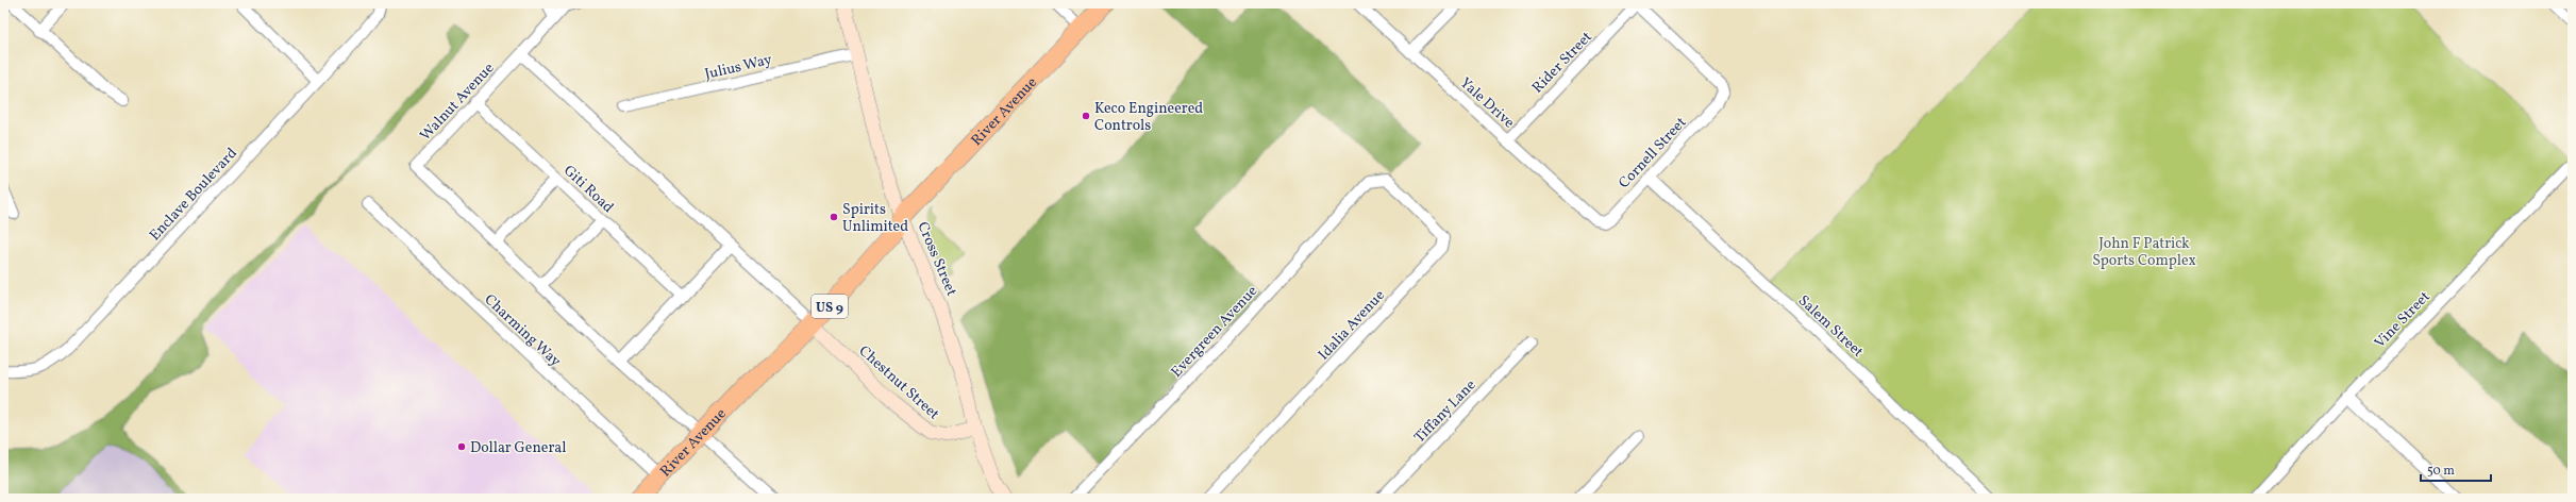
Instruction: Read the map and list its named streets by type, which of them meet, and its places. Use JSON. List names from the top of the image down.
{
  "streets": {
    "highway": ["River Avenue", "US 9"],
    "street": [
      "Rider Street",
      "Julius Way",
      "Walnut Avenue",
      "Yale Drive",
      "Cornell Street",
      "Giti Road",
      "Enclave Boulevard",
      "Cross Street",
      "Vine Street",
      "Idalia Avenue",
      "Salem Street",
      "Charming Way",
      "Evergreen Avenue",
      "Chestnut Street",
      "Tiffany Lane"
    ]
  },
  "crossings": [
    ["Rider Street", "Yale Drive"],
    ["Rider Street", "Cornell Street"],
    ["Julius Way", "Cross Street"],
    ["Walnut Avenue", "River Avenue"],
    ["Walnut Avenue", "Giti Road"],
    ["Yale Drive", "Cornell Street"],
    ["River Avenue", "Cross Street"],
    ["River Avenue", "Charming Way"],
    ["River Avenue", "Chestnut Street"],
    ["Cornell Street", "Salem Street"],
    ["Cross Street", "Chestnut Street"],
    ["Idalia Avenue", "Evergreen Avenue"]
  ],
  "parks": ["John F Patrick Sports Complex"],
  "places": ["Keco Engineered Controls", "Spirits Unlimited", "Dollar General"],
  "scale_bar": "50 m"
}
